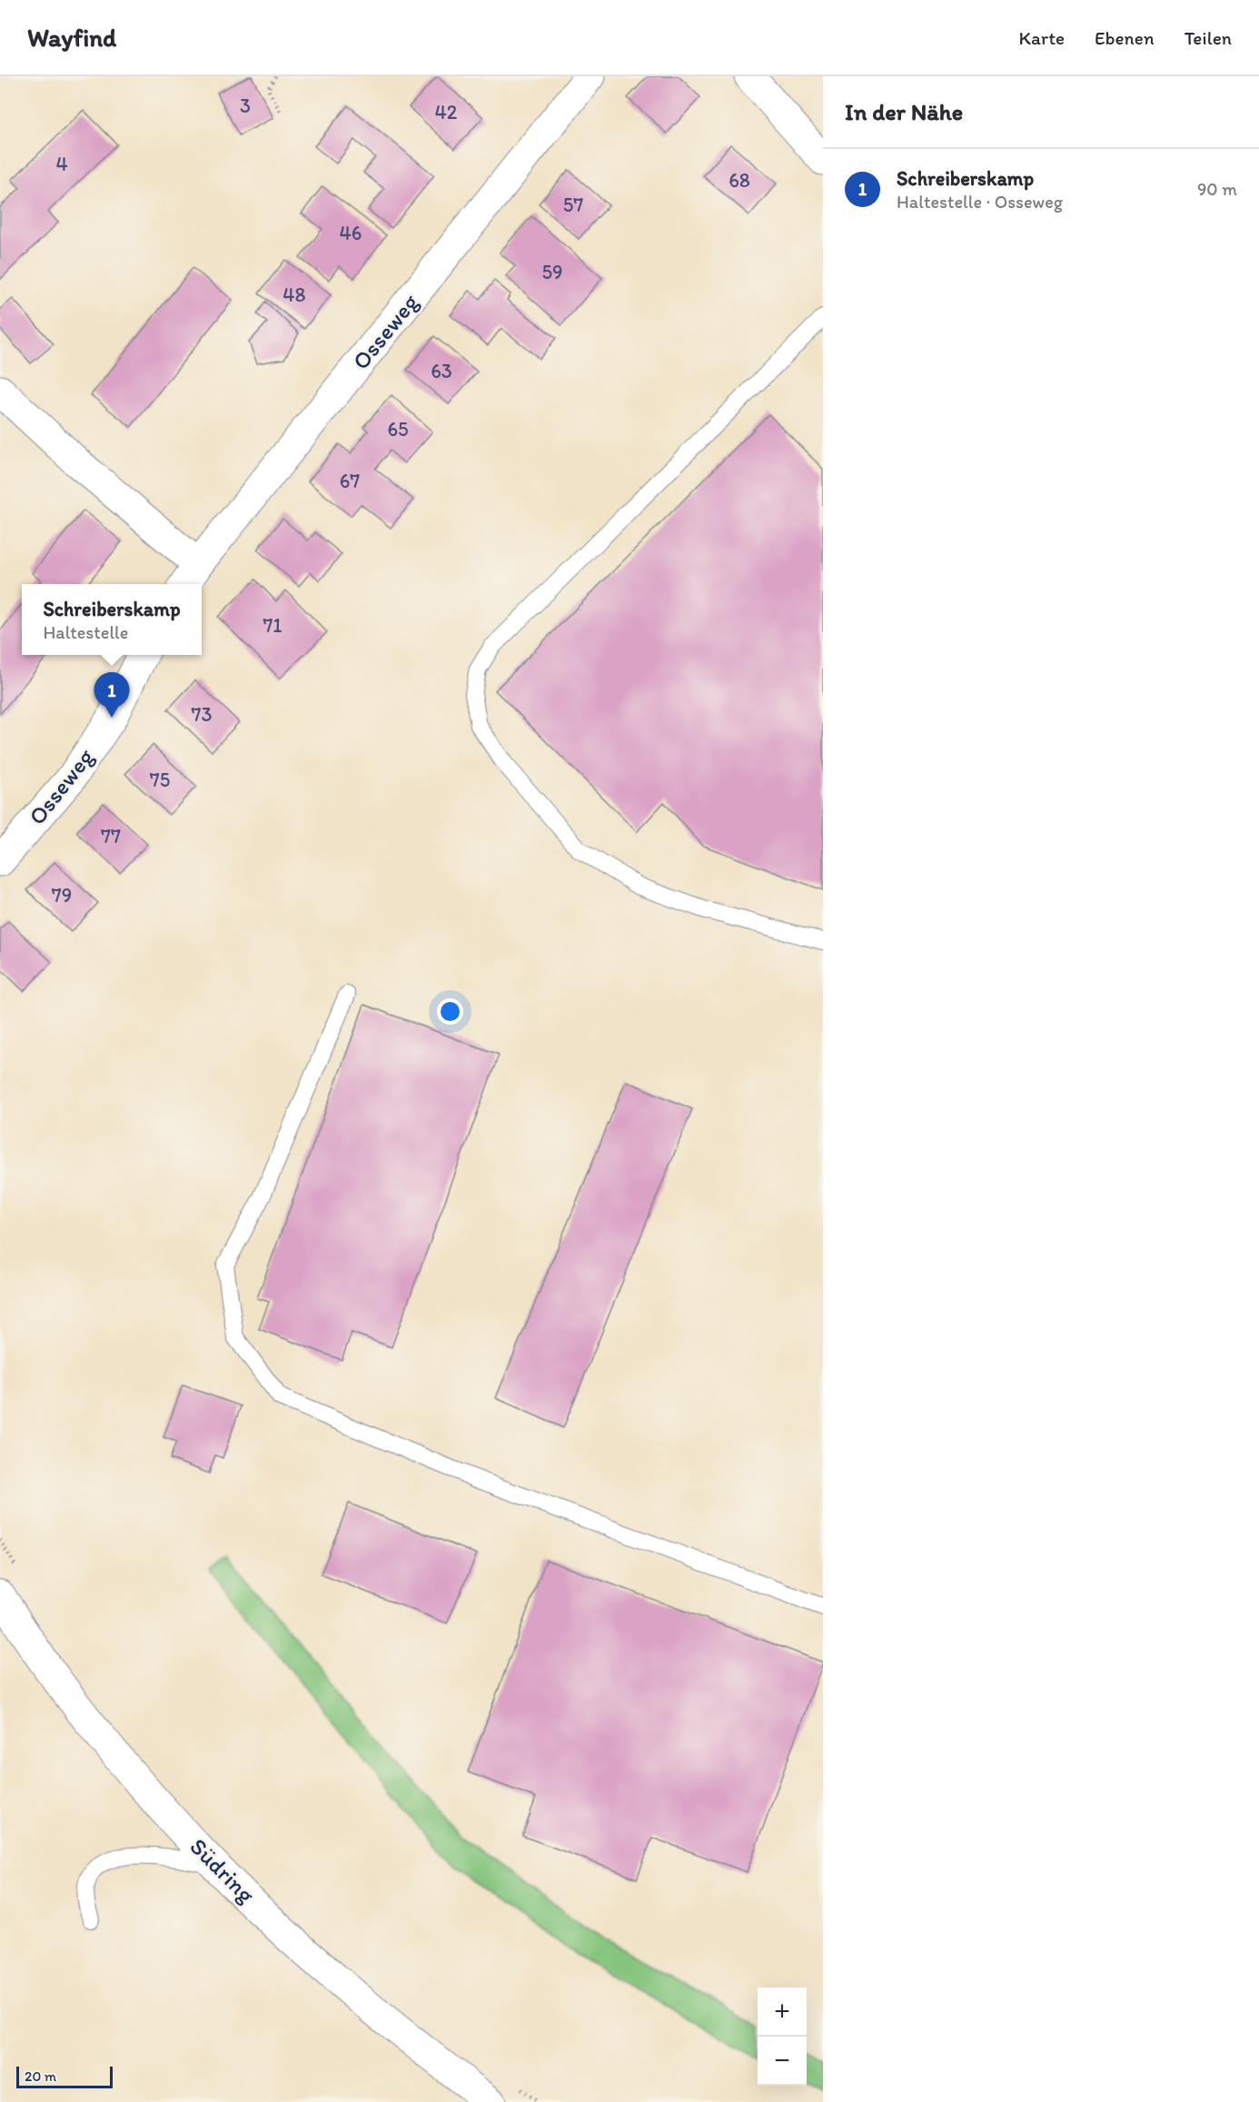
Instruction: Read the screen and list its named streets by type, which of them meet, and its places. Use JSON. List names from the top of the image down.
{
  "streets": {
    "street": ["Osseweg", "Südring"]
  },
  "house_numbers": [
    "3",
    "42",
    "4",
    "68",
    "57",
    "46",
    "59",
    "48",
    "63",
    "65",
    "67",
    "71",
    "73",
    "75",
    "77",
    "79"
  ],
  "scale_bar": "20 m",
  "page": {
    "header": "Wayfind",
    "nav": ["Karte", "Ebenen", "Teilen"],
    "heading": "In der Nähe",
    "list": [
      {
        "mark": "1",
        "name": "Schreiberskamp",
        "note": "Haltestelle · Osseweg",
        "value": "90 m"
      }
    ],
    "popup": ["Schreiberskamp", "Haltestelle"],
    "pins": "1",
    "map_buttons": ["+", "−"],
    "scale": "20 m"
  }
}
